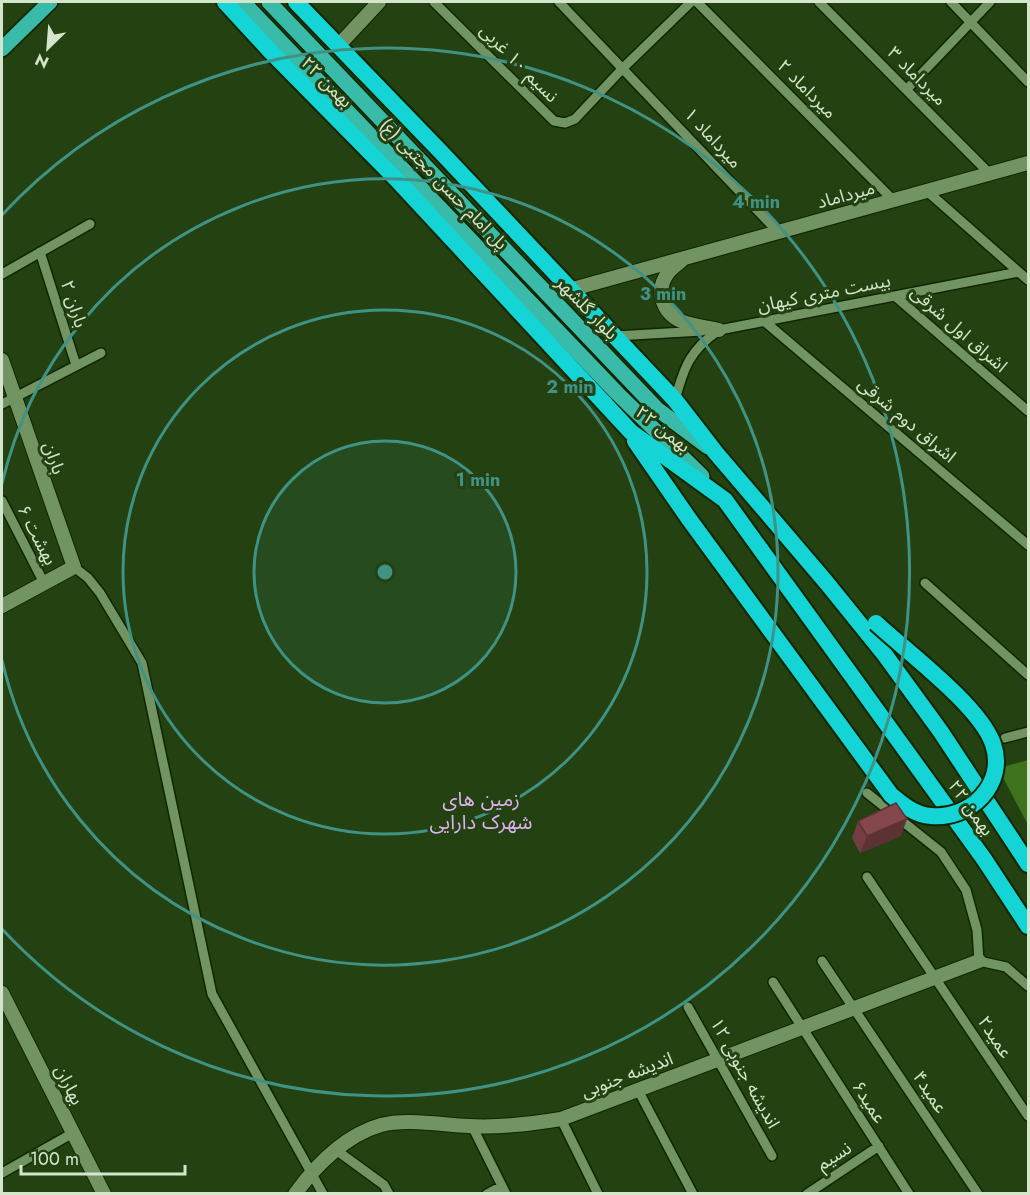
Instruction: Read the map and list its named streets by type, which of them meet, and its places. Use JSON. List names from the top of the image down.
{
  "streets": {
    "highway": ["۲۲ بهمن"],
    "main road": ["پل امام حسن مجتبی (ع)", "بلوار گلشهر"],
    "street": [
      "نسیم ۱۰ غربی",
      "میرداماد ۳",
      "میرداماد ۲",
      "میرداماد ۱",
      "میرداماد",
      "بیست متری کیهان",
      "باران ۲",
      "اشراق اول شرقی",
      "اشراق دوم شرقی",
      "باران",
      "بهشت ۶",
      "عمید۲",
      "اندیشه جنوبی ۱۲",
      "اندیشه جنوبی",
      "بهاران",
      "عمید۴",
      "عمید۶",
      "نسیم"
    ]
  },
  "crossings": [
    ["نسیم ۱۰ غربی", "میرداماد ۱"],
    ["میرداماد ۳", "میرداماد"],
    ["۲۲ بهمن", "پل امام حسن مجتبی (ع)"],
    ["۲۲ بهمن", "میرداماد"],
    ["۲۲ بهمن", "بیست متری کیهان"],
    ["۲۲ بهمن", "بلوار گلشهر"],
    ["میرداماد ۲", "میرداماد"],
    ["میرداماد ۱", "میرداماد"],
    ["پل امام حسن مجتبی (ع)", "بلوار گلشهر"],
    ["بیست متری کیهان", "اشراق اول شرقی"],
    ["بیست متری کیهان", "اشراق دوم شرقی"],
    ["عمید۲", "اندیشه جنوبی"],
    ["اندیشه جنوبی ۱۲", "اندیشه جنوبی"],
    ["اندیشه جنوبی", "عمید۴"],
    ["اندیشه جنوبی", "عمید۶"],
    ["عمید۶", "نسیم"]
  ],
  "districts": ["زمین های شهرک دارایی"],
  "scale_bar": "100 m",
  "north": "bottom left",
  "rings": [
    "4 min",
    "3 min",
    "2 min",
    "1 min"
  ]
}
